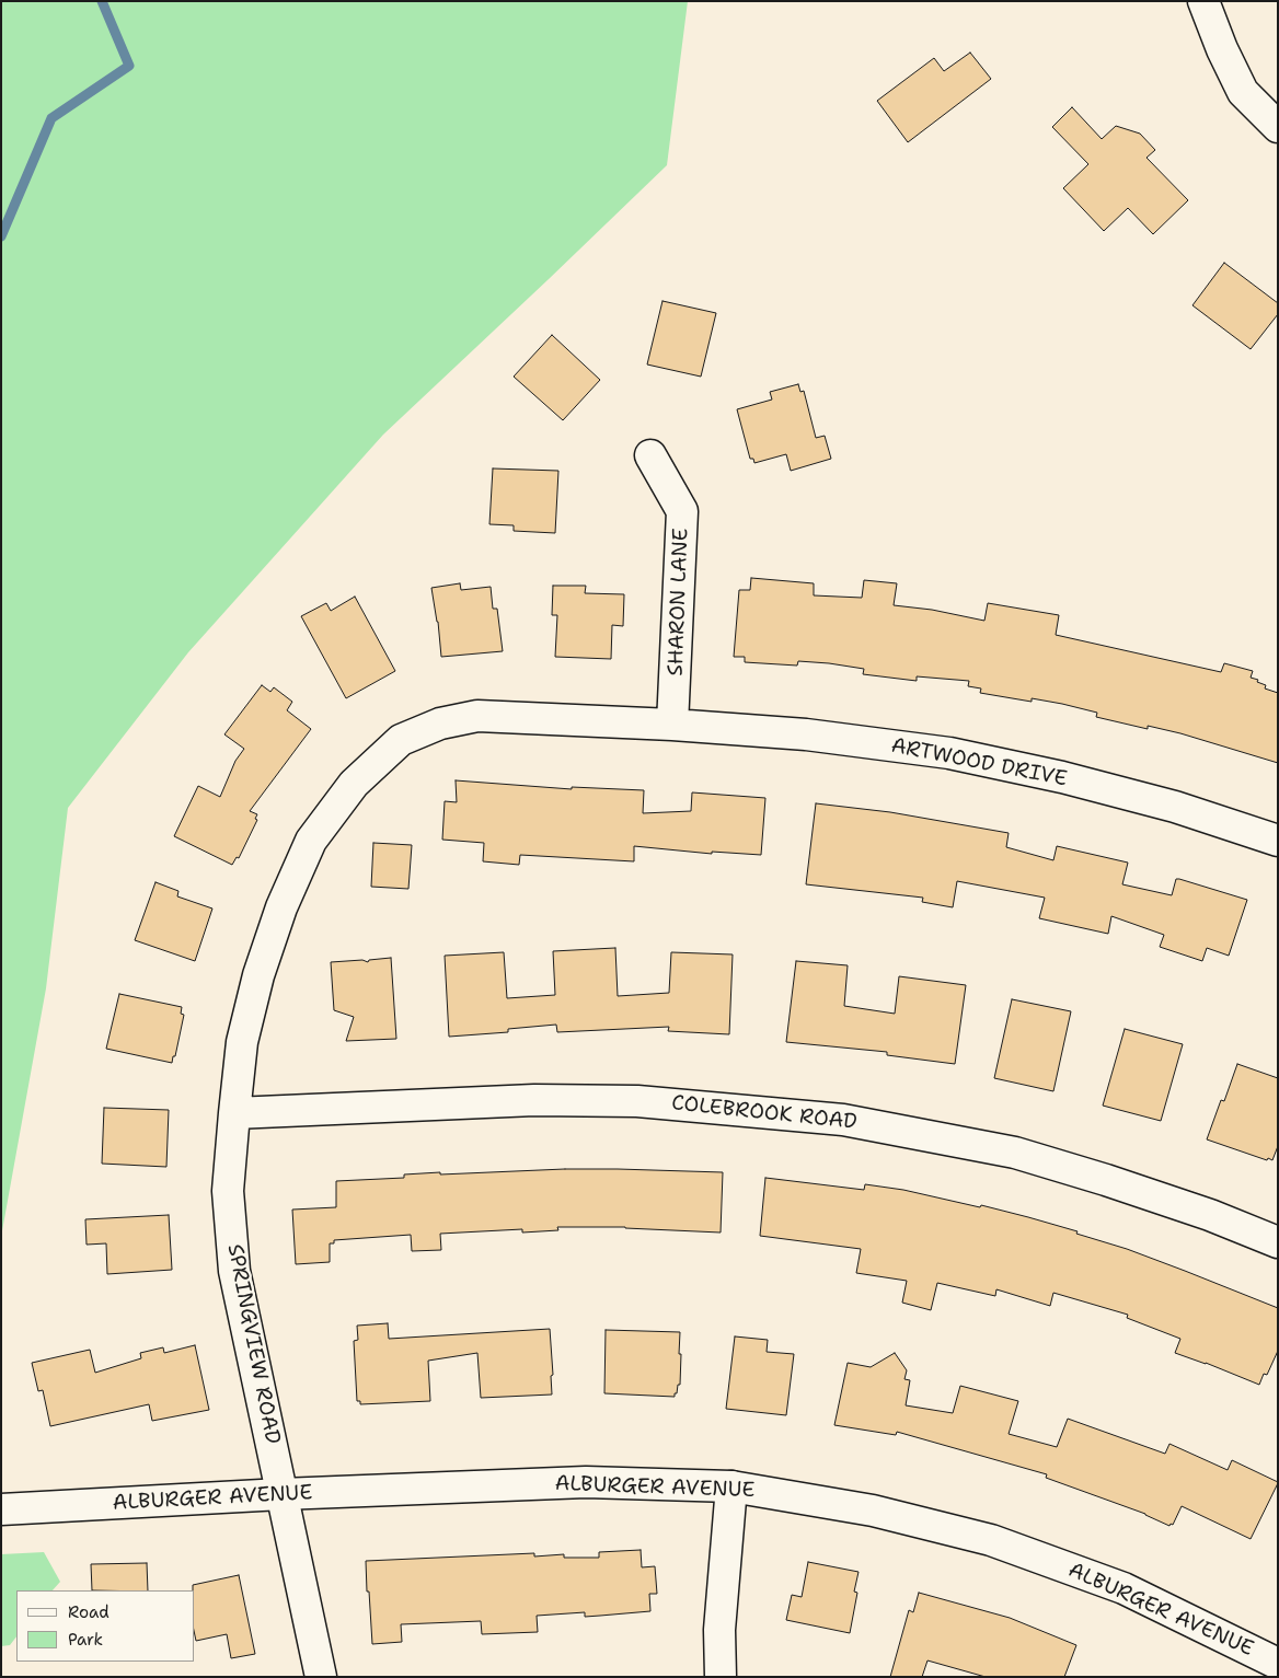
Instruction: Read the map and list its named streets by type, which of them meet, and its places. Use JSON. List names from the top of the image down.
{
  "streets": {
    "street": [
      "SHARON LANE",
      "ARTWOOD DRIVE",
      "COLEBROOK ROAD",
      "SPRINGVIEW ROAD",
      "ALBURGER AVENUE"
    ]
  },
  "crossings": [
    ["SHARON LANE", "ARTWOOD DRIVE"],
    ["SHARON LANE", "SPRINGVIEW ROAD"],
    ["ARTWOOD DRIVE", "SPRINGVIEW ROAD"],
    ["COLEBROOK ROAD", "SPRINGVIEW ROAD"],
    ["SPRINGVIEW ROAD", "ALBURGER AVENUE"]
  ],
  "legend": ["Road", "Park"]
}
